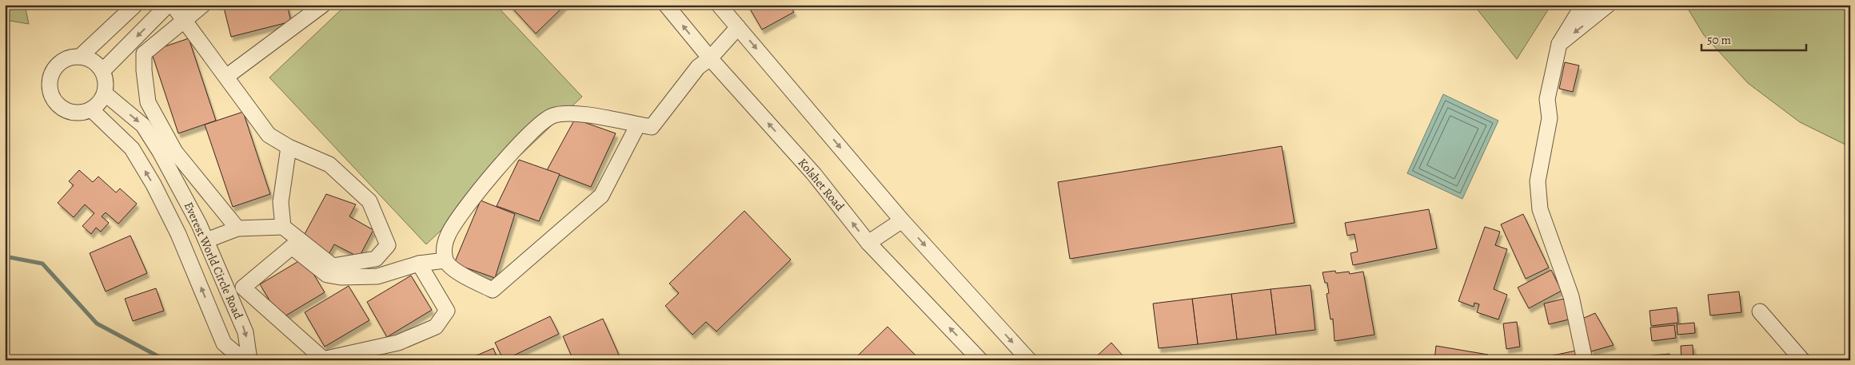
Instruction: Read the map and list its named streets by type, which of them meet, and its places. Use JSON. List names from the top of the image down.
{
  "streets": {
    "street": ["Kolshet Road", "Everest World Circle Road"]
  },
  "scale_bar": "50 m"
}
